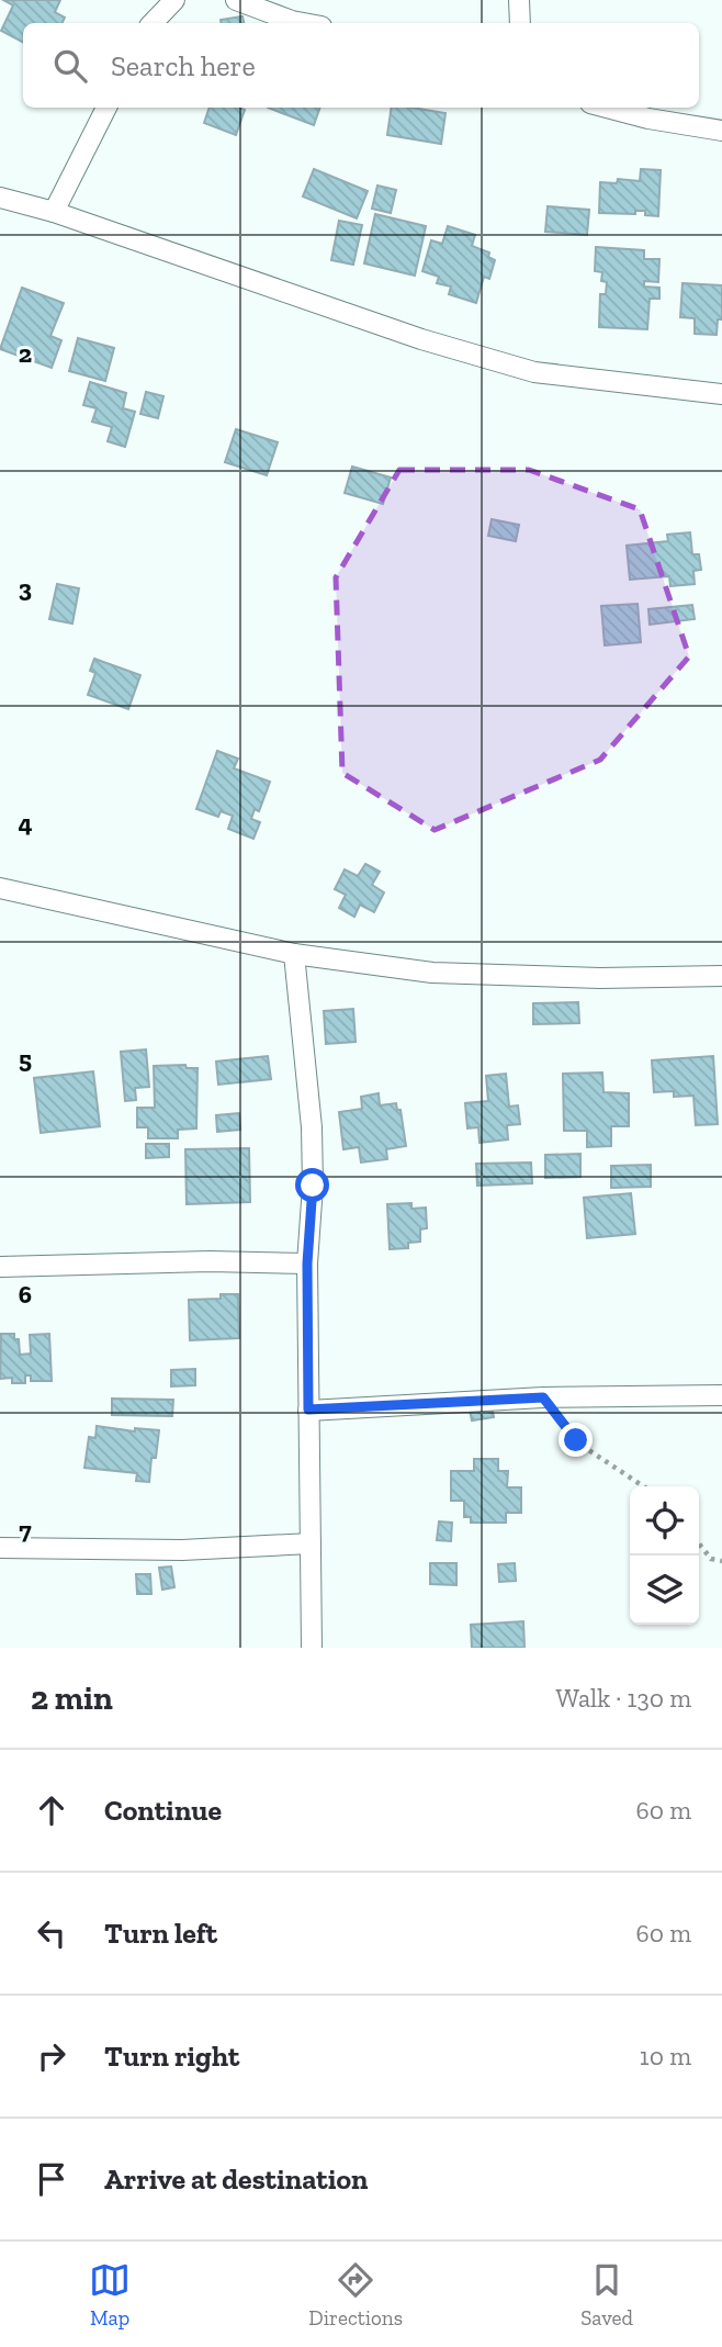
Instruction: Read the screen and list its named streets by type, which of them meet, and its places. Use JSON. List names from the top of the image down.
{
  "page": {
    "search": "Search here",
    "heading": ["2 min", "Walk · 130 m"],
    "list": [
      ["Continue", "60 m"],
      ["Turn left", "60 m"],
      ["Turn right", "10 m"],
      "Arrive at destination"
    ],
    "nav": ["Map", "Directions", "Saved"]
  },
  "grid": {
    "rows": [
      "2",
      "3",
      "4",
      "5",
      "6",
      "7"
    ]
  }
}
